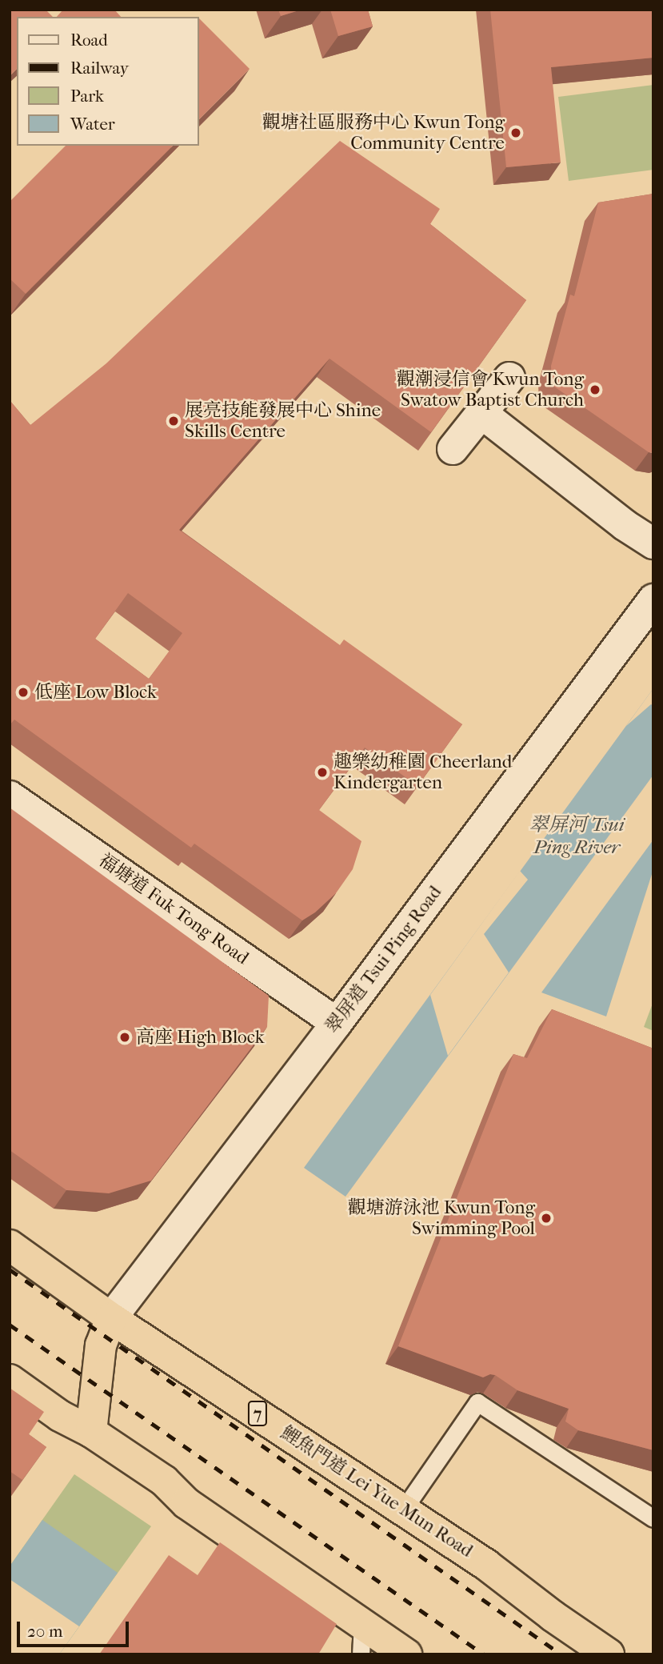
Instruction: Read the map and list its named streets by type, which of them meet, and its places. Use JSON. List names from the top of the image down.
{
  "streets": {
    "highway": ["7", "鯉魚門道 Lei Yue Mun Road"],
    "street": ["福塘道 Fuk Tong Road", "翠屏道 Tsui Ping Road"]
  },
  "crossings": [
    ["福塘道 Fuk Tong Road", "翠屏道 Tsui Ping Road"],
    ["翠屏道 Tsui Ping Road", "7"],
    ["翠屏道 Tsui Ping Road", "鯉魚門道 Lei Yue Mun Road"],
    ["7", "鯉魚門道 Lei Yue Mun Road"]
  ],
  "water": ["翠屏河 Tsui Ping River"],
  "places": [
    "觀塘社區服務中心 Kwun Tong Community Centre",
    "觀潮浸信會 Kwun Tong Swatow Baptist Church",
    "展亮技能發展中心 Shine Skills Centre",
    "低座 Low Block",
    "趣樂幼稚園 Cheerland Kindergarten",
    "高座 High Block",
    "觀塘游泳池 Kwun Tong Swimming Pool"
  ],
  "legend": [
    "Road",
    "Railway",
    "Park",
    "Water"
  ],
  "scale_bar": "20 m"
}
